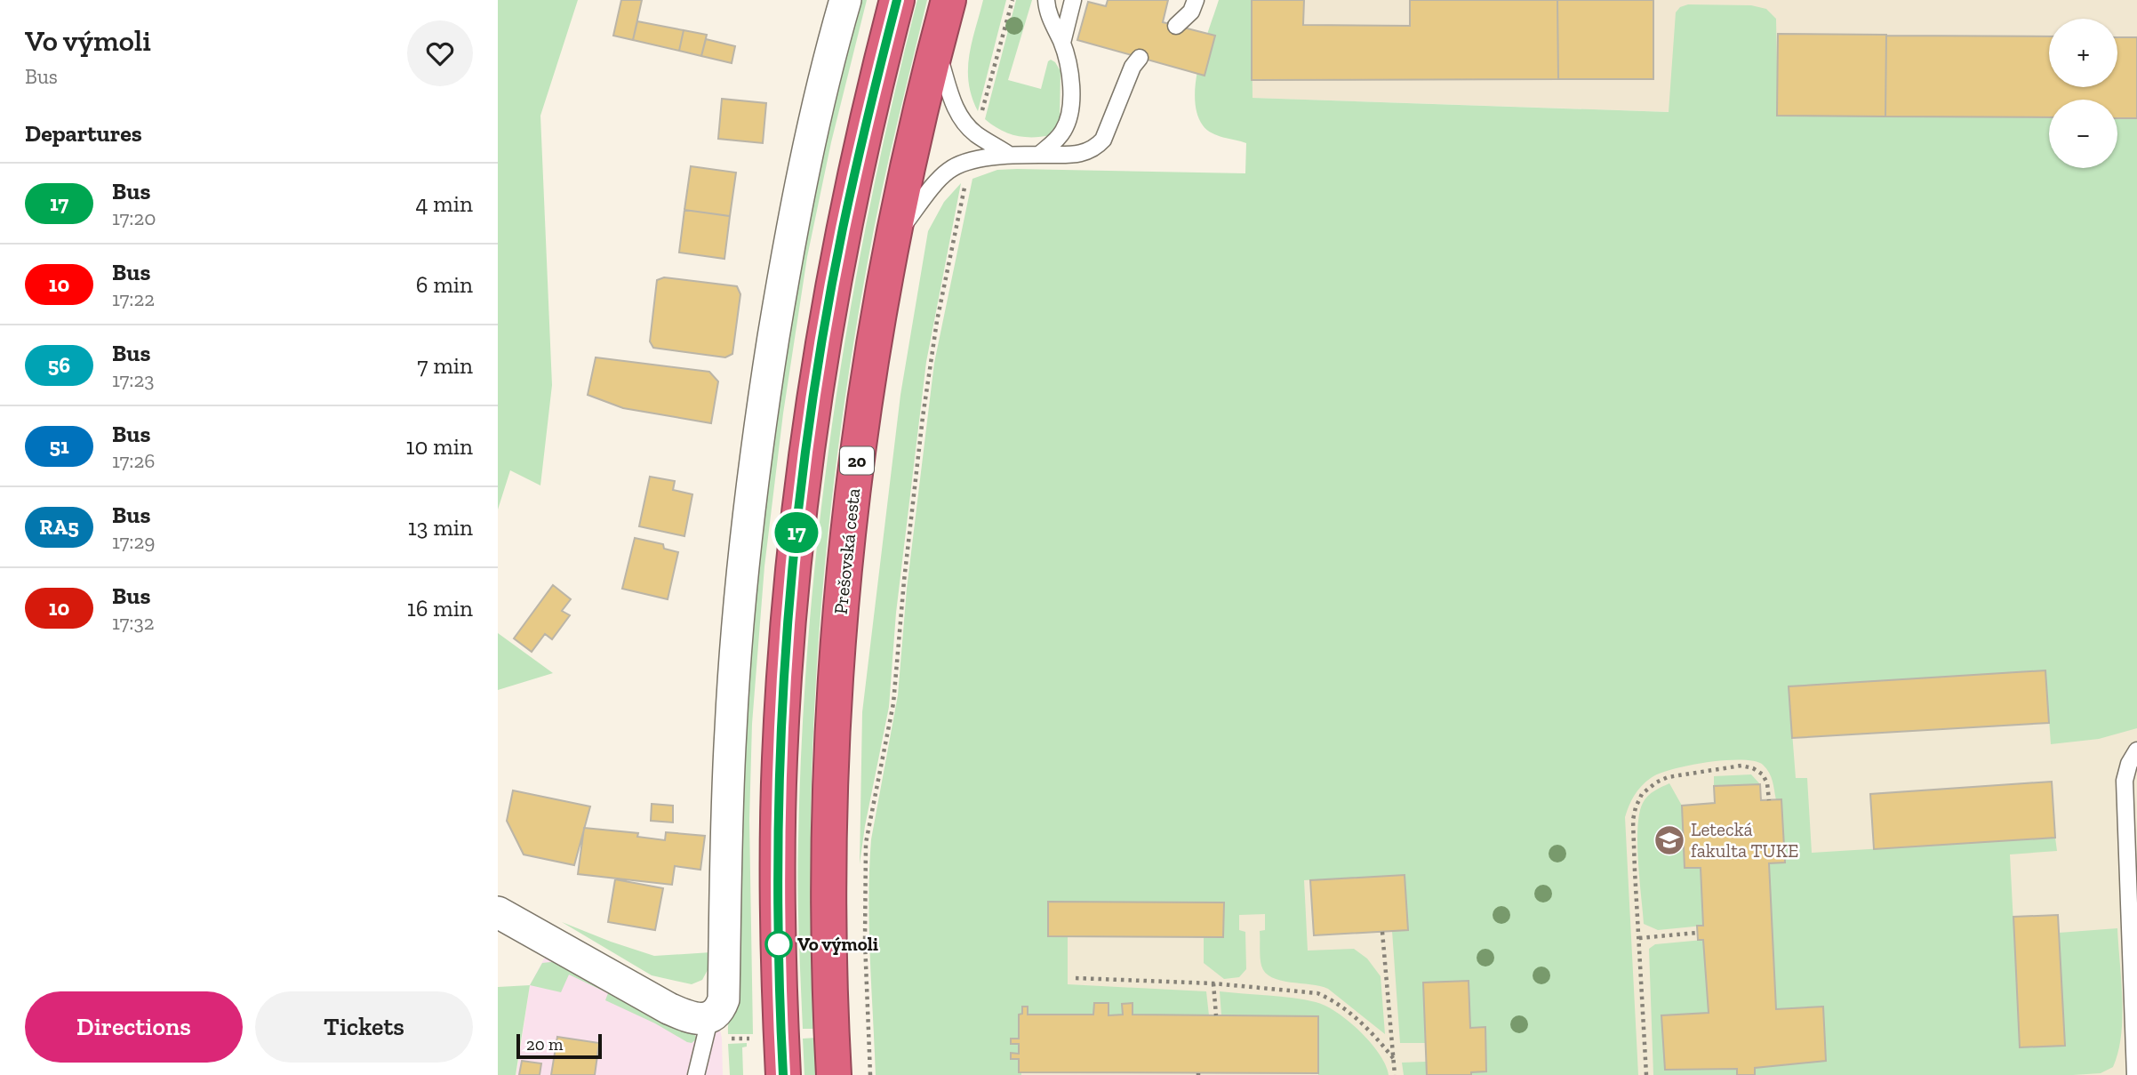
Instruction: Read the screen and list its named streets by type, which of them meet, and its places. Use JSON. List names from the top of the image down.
{
  "streets": {
    "highway": ["20", "Prešovská cesta"]
  },
  "places": {
    "school or university": ["Letecká fakulta TUKE"],
    "other": ["Vo výmoli"]
  },
  "lines": ["bus line 17"],
  "scale_bar": "20 m",
  "page": {
    "heading": [
      ["Vo výmoli", "Bus"],
      "Departures"
    ],
    "on_map": "17",
    "map_buttons": ["+", "−"],
    "list": [
      {
        "mark": "17",
        "name": "Bus",
        "note": "17:20",
        "value": "4 min"
      },
      {
        "mark": "10",
        "name": "Bus",
        "note": "17:22",
        "value": "6 min"
      },
      {
        "mark": "56",
        "name": "Bus",
        "note": "17:23",
        "value": "7 min"
      },
      {
        "mark": "51",
        "name": "Bus",
        "note": "17:26",
        "value": "10 min"
      },
      {
        "mark": "RA5",
        "name": "Bus",
        "note": "17:29",
        "value": "13 min"
      },
      {
        "mark": "10",
        "name": "Bus",
        "note": "17:32",
        "value": "16 min"
      }
    ],
    "buttons": ["Directions", "Tickets"],
    "scale": "20 m"
  }
}
